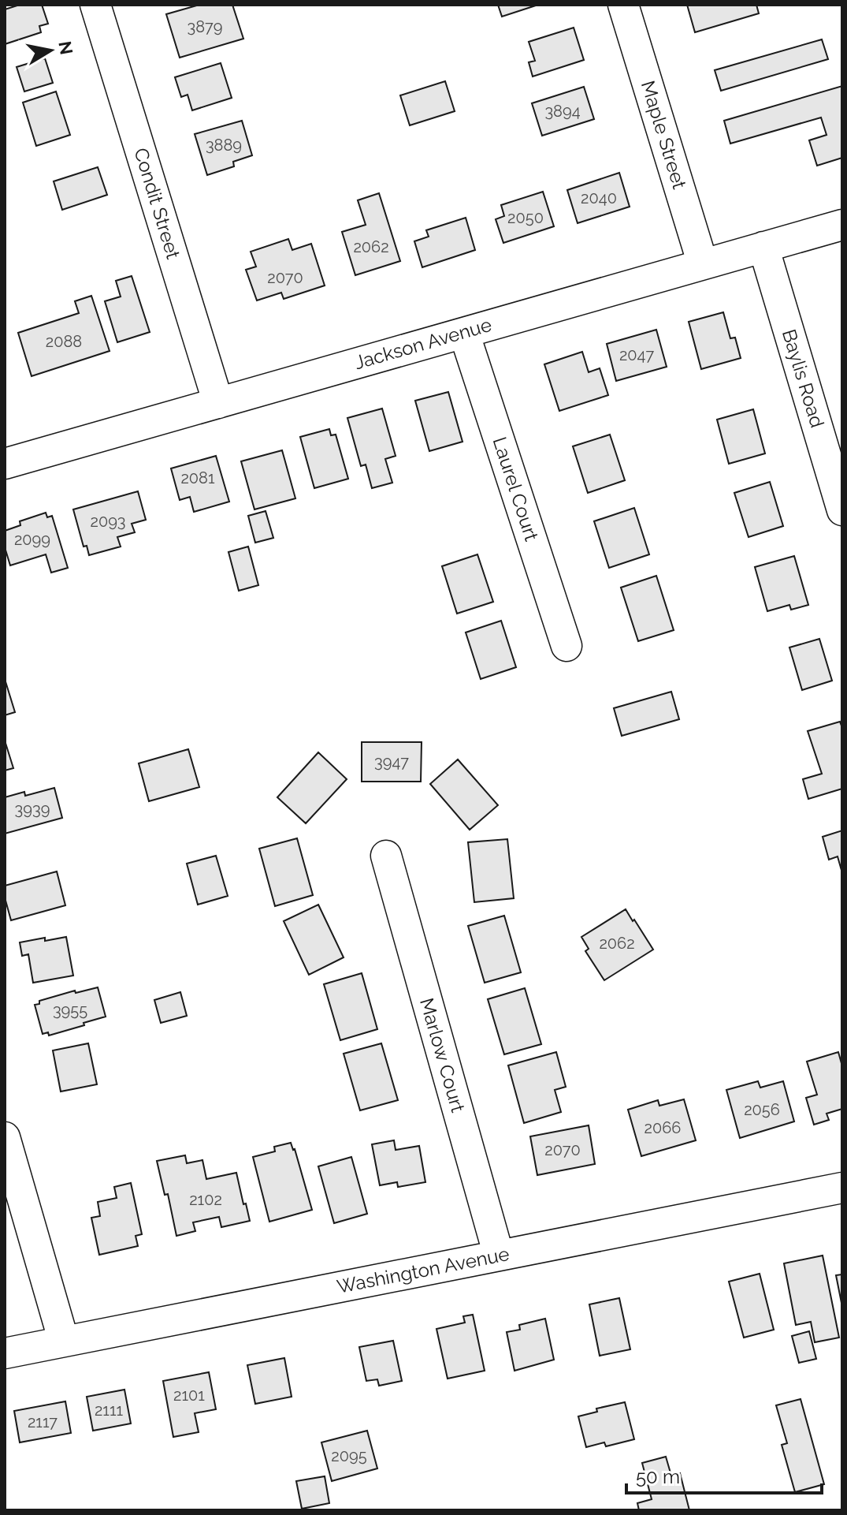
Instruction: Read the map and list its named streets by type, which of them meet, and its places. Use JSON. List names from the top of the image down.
{
  "streets": {
    "street": [
      "Maple Street",
      "Condit Street",
      "Jackson Avenue",
      "Baylis Road",
      "Laurel Court",
      "Marlow Court",
      "Washington Avenue"
    ]
  },
  "crossings": [
    ["Maple Street", "Jackson Avenue"],
    ["Condit Street", "Jackson Avenue"],
    ["Jackson Avenue", "Baylis Road"],
    ["Jackson Avenue", "Laurel Court"],
    ["Marlow Court", "Washington Avenue"]
  ],
  "house_numbers": [
    "3879",
    "3894",
    "3889",
    "2040",
    "2050",
    "2062",
    "2070",
    "2088",
    "2047",
    "2081",
    "2093",
    "2099",
    "3947",
    "3939",
    "2062",
    "3955",
    "2056",
    "2066",
    "2070",
    "2102",
    "2101",
    "2111",
    "2117",
    "2095"
  ],
  "scale_bar": "50 m",
  "north": "right"
}
